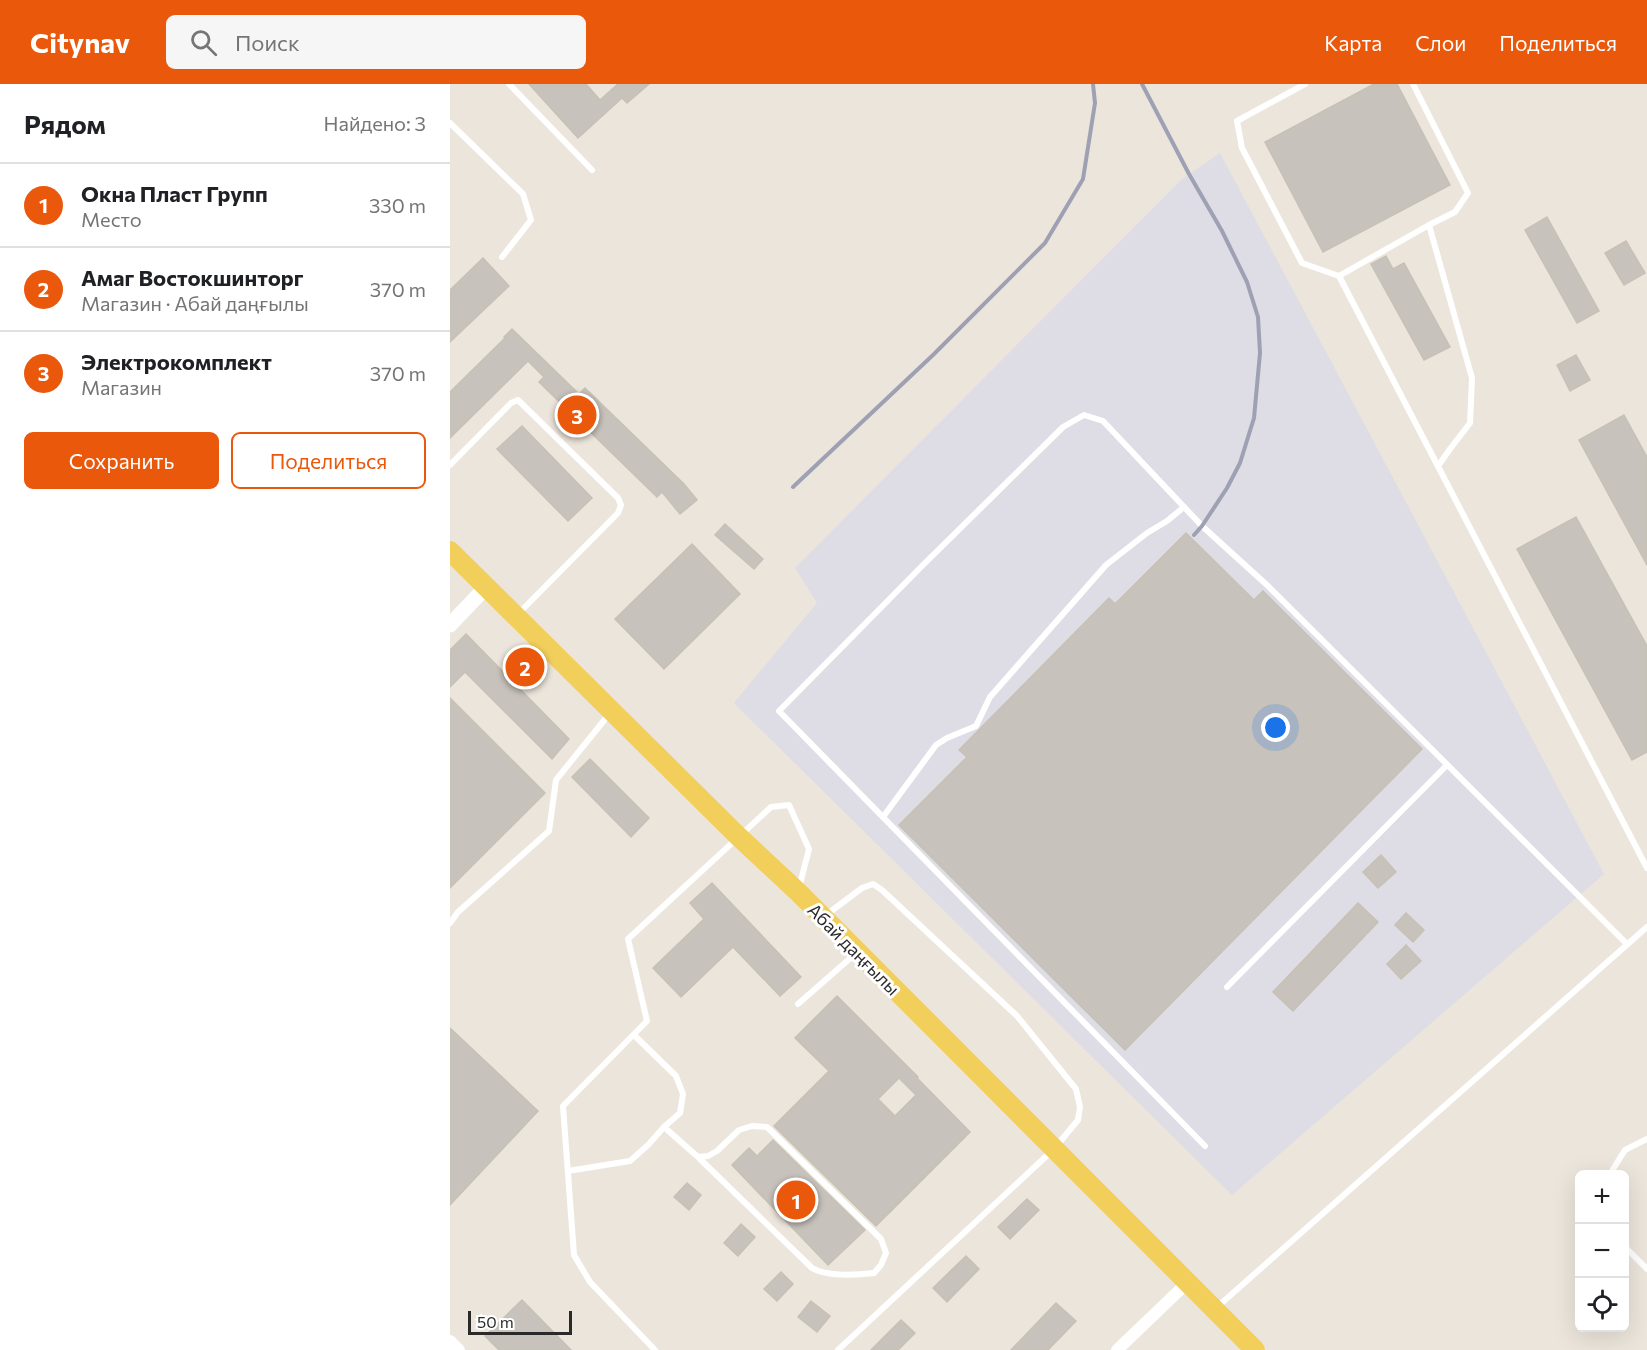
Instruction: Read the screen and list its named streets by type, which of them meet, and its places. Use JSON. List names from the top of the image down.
{
  "streets": {
    "main road": ["Абай даңғылы"]
  },
  "scale_bar": "50 m",
  "page": {
    "header": "Citynav",
    "search": "Поиск",
    "nav": ["Карта", "Слои", "Поделиться"],
    "heading": ["Рядом", "Найдено: 3"],
    "list": [
      {
        "mark": "1",
        "name": "Окна Пласт Групп",
        "note": "Место",
        "value": "330 m"
      },
      {
        "mark": "2",
        "name": "Амаг Востокшинторг",
        "note": "Магазин · Абай даңғылы",
        "value": "370 m"
      },
      {
        "mark": "3",
        "name": "Электрокомплект",
        "note": "Магазин",
        "value": "370 m"
      }
    ],
    "pins": ["3", "2", "1"],
    "buttons": ["Сохранить", "Поделиться"],
    "map_buttons": ["+", "−"],
    "scale": "50 m"
  }
}
